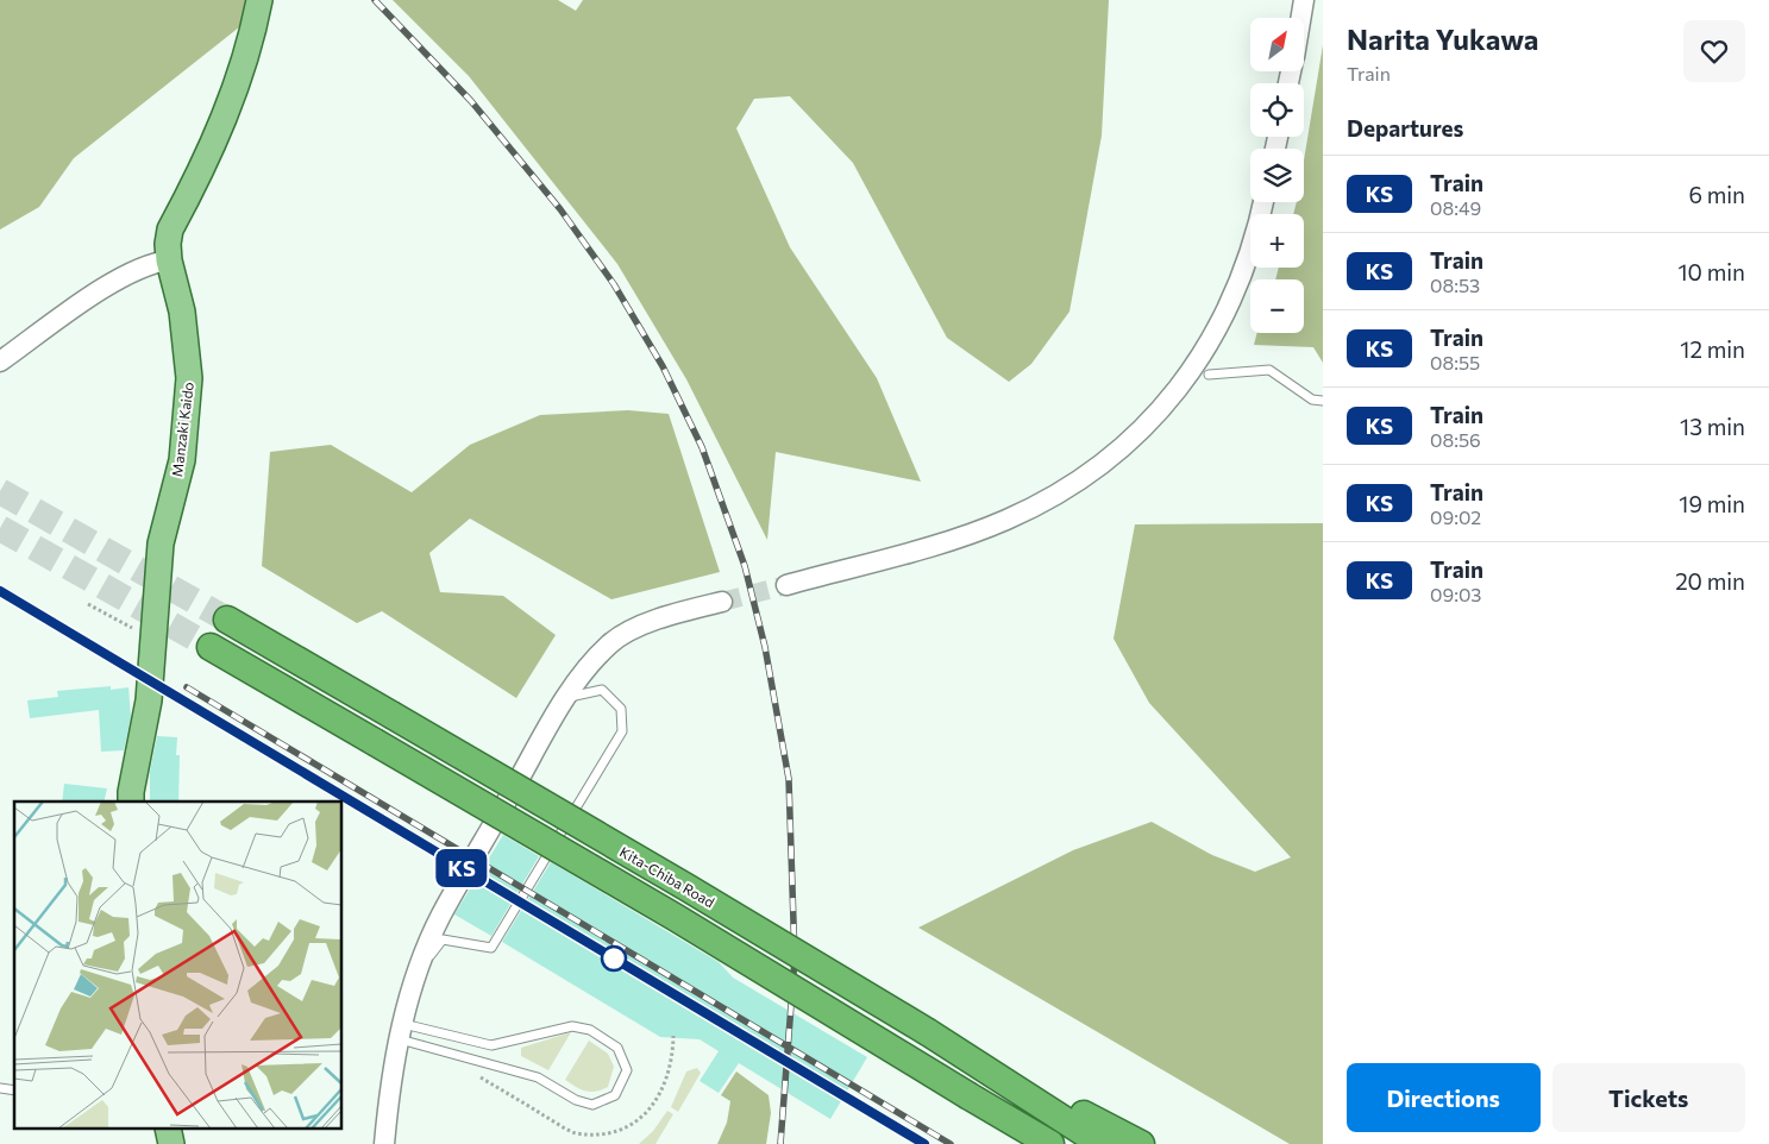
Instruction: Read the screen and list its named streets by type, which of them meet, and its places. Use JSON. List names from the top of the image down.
{
  "streets": {
    "highway": ["Kita-Chiba Road"],
    "main road": ["Manzaki Kaido"]
  },
  "north": "top right",
  "page": {
    "on_map": "KS",
    "heading": [
      ["Narita Yukawa", "Train"],
      "Departures"
    ],
    "map_buttons": ["+", "−"],
    "list": [
      {
        "mark": "KS",
        "name": "Train",
        "note": "08:49",
        "value": "6 min"
      },
      {
        "mark": "KS",
        "name": "Train",
        "note": "08:53",
        "value": "10 min"
      },
      {
        "mark": "KS",
        "name": "Train",
        "note": "08:55",
        "value": "12 min"
      },
      {
        "mark": "KS",
        "name": "Train",
        "note": "08:56",
        "value": "13 min"
      },
      {
        "mark": "KS",
        "name": "Train",
        "note": "09:02",
        "value": "19 min"
      },
      {
        "mark": "KS",
        "name": "Train",
        "note": "09:03",
        "value": "20 min"
      }
    ],
    "buttons": ["Directions", "Tickets"]
  }
}
